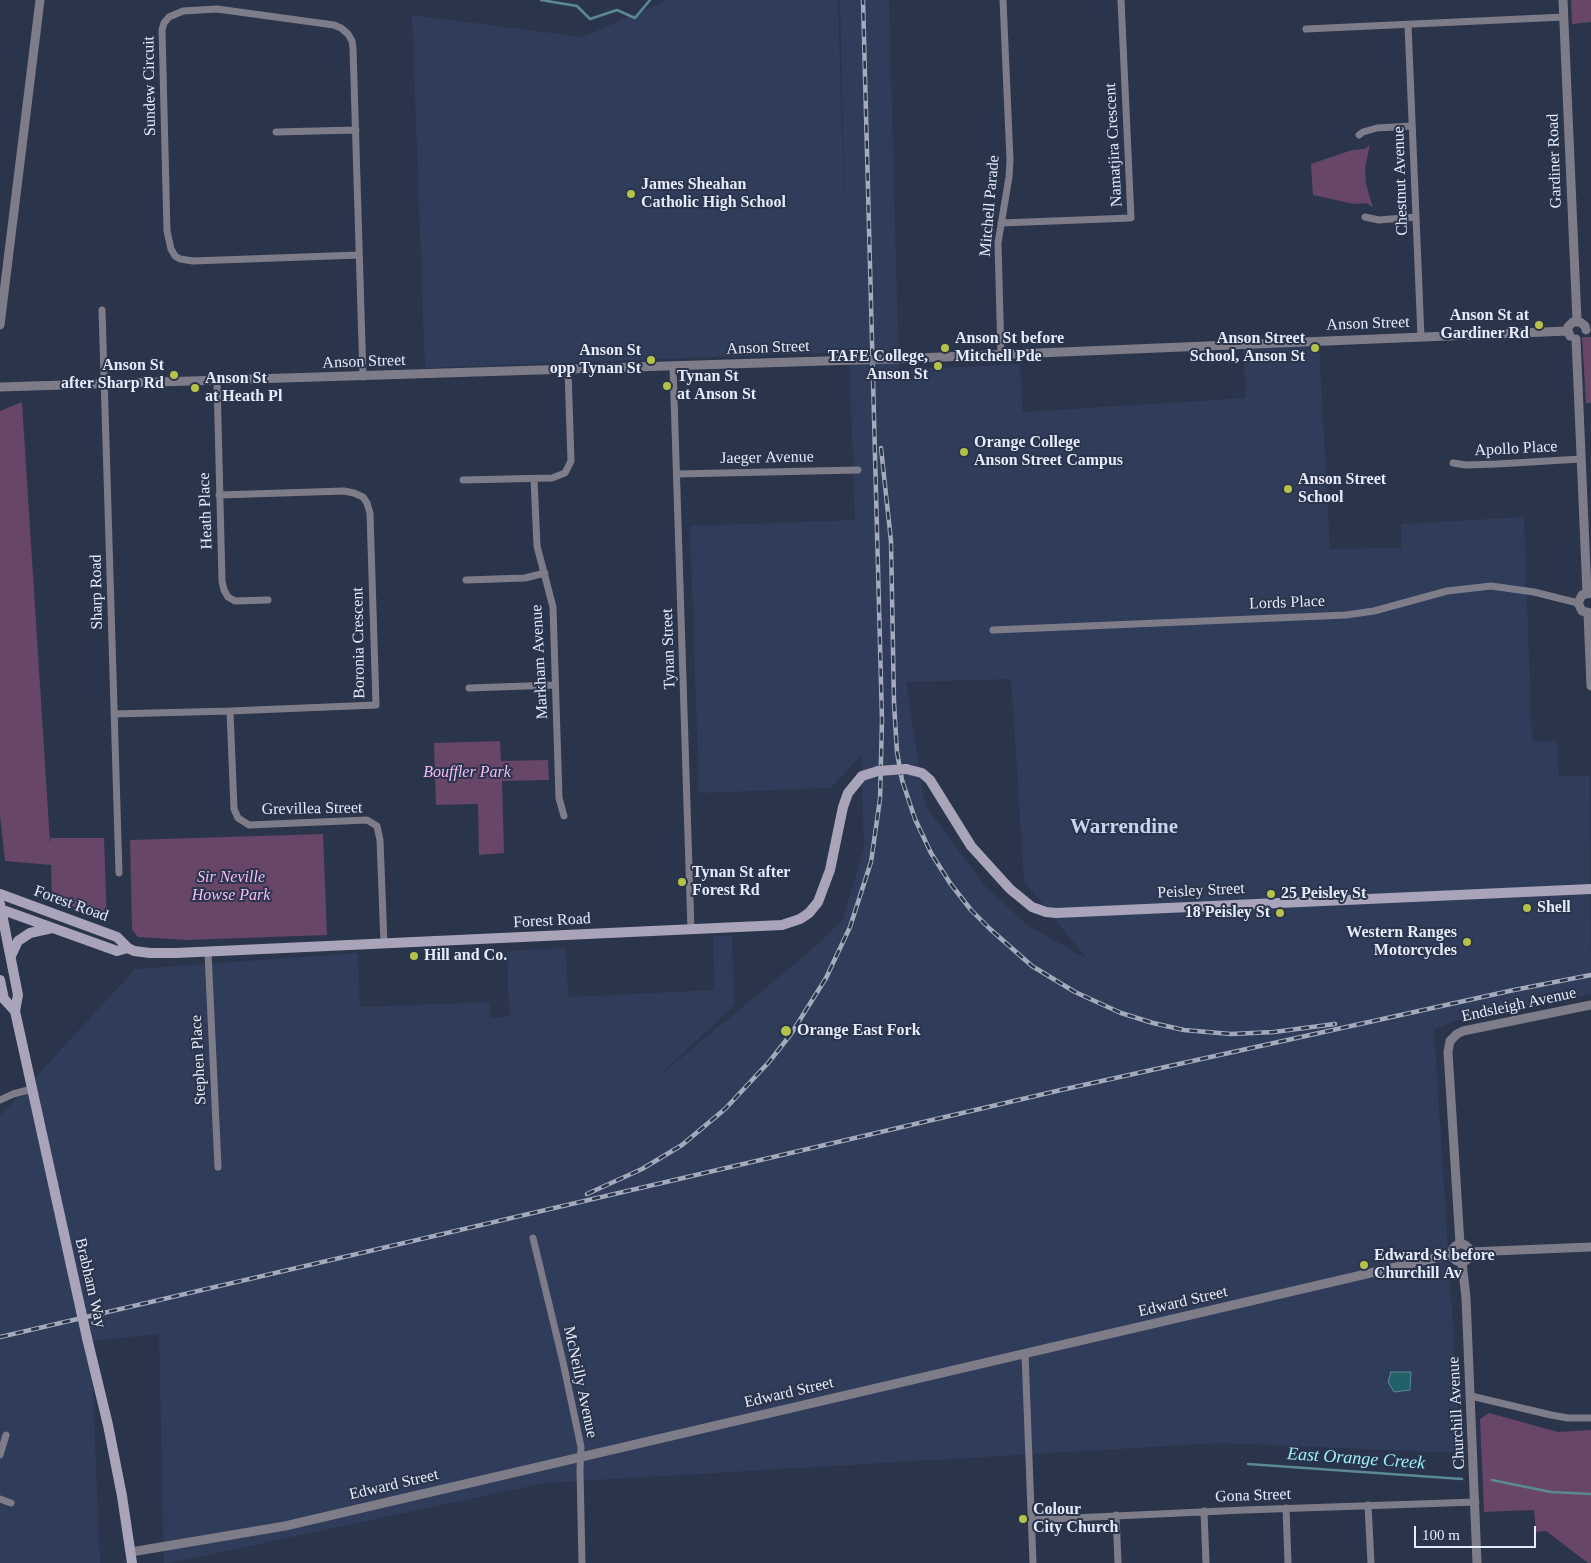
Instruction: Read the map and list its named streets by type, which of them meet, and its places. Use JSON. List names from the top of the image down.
{
  "streets": {
    "main road": ["Peisley Street", "Forest Road", "Brabham Way"],
    "street": [
      "Sundew Circuit",
      "Namatjira Crescent",
      "Gardiner Road",
      "Chestnut Avenue",
      "Mitchell Parade",
      "Anson Street",
      "Apollo Place",
      "Jaeger Avenue",
      "Heath Place",
      "Sharp Road",
      "Lords Place",
      "Boronia Crescent",
      "Tynan Street",
      "Markham Avenue",
      "Grevillea Street",
      "Endsleigh Avenue",
      "Stephen Place",
      "Edward Street",
      "McNeilly Avenue",
      "Churchill Avenue",
      "Gona Street"
    ]
  },
  "crossings": [
    ["Sundew Circuit", "Anson Street"],
    ["Namatjira Crescent", "Mitchell Parade"],
    ["Gardiner Road", "Anson Street"],
    ["Chestnut Avenue", "Anson Street"],
    ["Mitchell Parade", "Anson Street"],
    ["Anson Street", "Heath Place"],
    ["Anson Street", "Sharp Road"],
    ["Anson Street", "Tynan Street"],
    ["Jaeger Avenue", "Tynan Street"],
    ["Heath Place", "Boronia Crescent"],
    ["Sharp Road", "Boronia Crescent"],
    ["Boronia Crescent", "Grevillea Street"],
    ["Tynan Street", "Forest Road"],
    ["Grevillea Street", "Forest Road"],
    ["Peisley Street", "Forest Road"],
    ["Forest Road", "Stephen Place"],
    ["Forest Road", "Brabham Way"],
    ["Endsleigh Avenue", "Edward Street"],
    ["Endsleigh Avenue", "Churchill Avenue"],
    ["Brabham Way", "Edward Street"],
    ["Edward Street", "McNeilly Avenue"],
    ["Edward Street", "Churchill Avenue"],
    ["Churchill Avenue", "Gona Street"]
  ],
  "districts": ["Warrendine"],
  "water": ["East Orange Creek"],
  "parks": ["Bouffler Park", "Sir Neville Howse Park"],
  "places": [
    "James Sheahan Catholic High School",
    "Anson St at Gardiner Rd",
    "Anson St before Mitchell Pde",
    "Anson Street School, Anson St",
    "Anson St opp Tynan St",
    "TAFE College, Anson St",
    "Anson St after Sharp Rd",
    "Tynan St at Anson St",
    "Anson St at Heath Pl",
    "Orange College Anson Street Campus",
    "Anson Street School",
    "Tynan St after Forest Rd",
    "25 Peisley St",
    "Shell",
    "18 Peisley St",
    "Western Ranges Motorcycles",
    "Hill and Co.",
    "Orange East Fork",
    "Edward St before Churchill Av",
    "Colour City Church"
  ],
  "scale_bar": "100 m"
}
